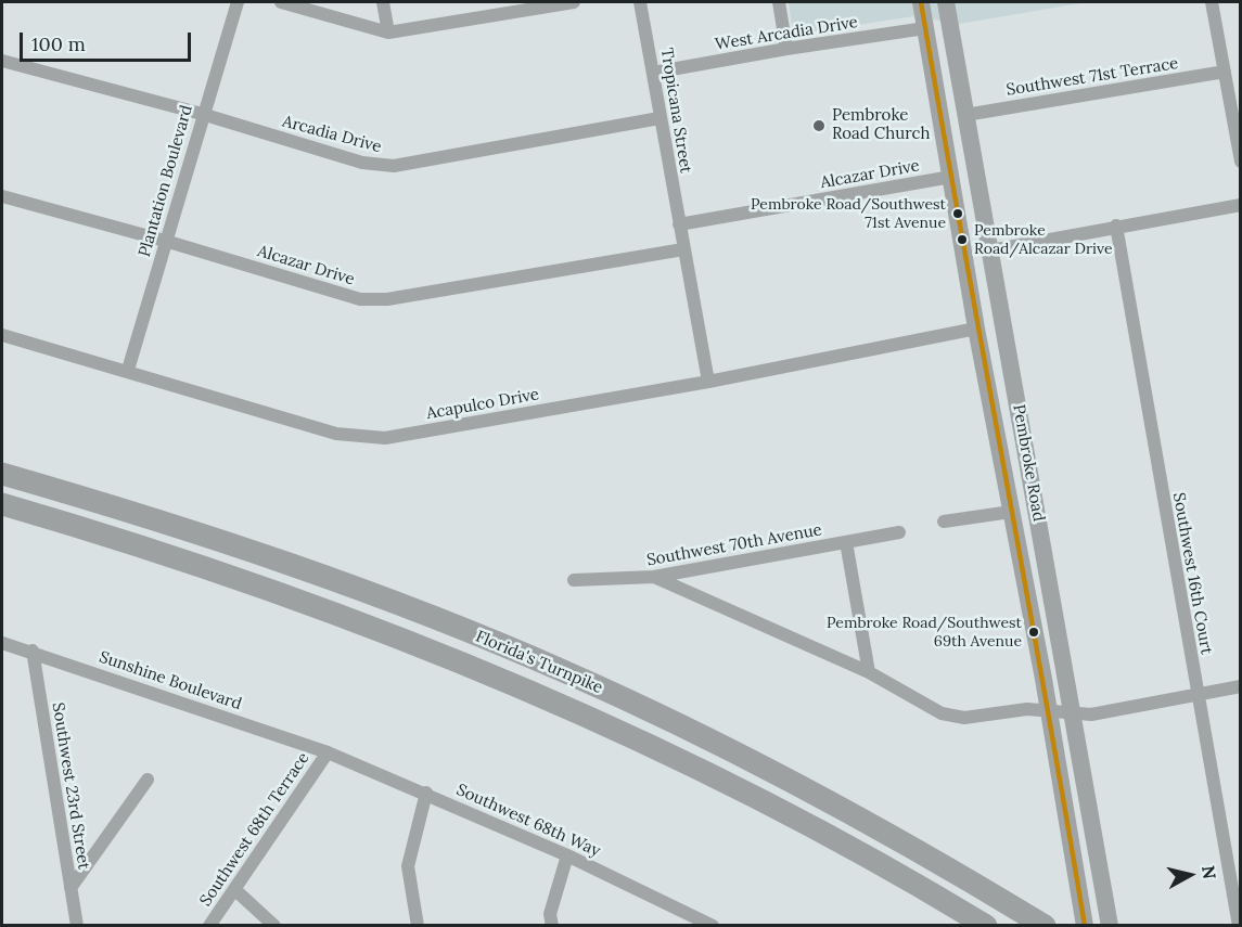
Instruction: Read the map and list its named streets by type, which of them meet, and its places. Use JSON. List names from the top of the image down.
{
  "streets": {
    "highway": ["Florida's Turnpike"],
    "main road": ["Pembroke Road"],
    "street": [
      "West Arcadia Drive",
      "Southwest 71st Terrace",
      "Tropicana Street",
      "Arcadia Drive",
      "Alcazar Drive",
      "Plantation Boulevard",
      "Acapulco Drive",
      "Southwest 70th Avenue",
      "Southwest 16th Court",
      "Sunshine Boulevard",
      "Southwest 23rd Street",
      "Southwest 68th Way",
      "Southwest 68th Terrace"
    ]
  },
  "crossings": [
    ["West Arcadia Drive", "Tropicana Street"],
    ["West Arcadia Drive", "Pembroke Road"],
    ["Southwest 71st Terrace", "Pembroke Road"],
    ["Tropicana Street", "Arcadia Drive"],
    ["Tropicana Street", "Alcazar Drive"],
    ["Tropicana Street", "Acapulco Drive"],
    ["Arcadia Drive", "Plantation Boulevard"],
    ["Alcazar Drive", "Plantation Boulevard"],
    ["Alcazar Drive", "Pembroke Road"],
    ["Plantation Boulevard", "Acapulco Drive"],
    ["Acapulco Drive", "Pembroke Road"],
    ["Sunshine Boulevard", "Southwest 23rd Street"],
    ["Sunshine Boulevard", "Southwest 68th Way"],
    ["Sunshine Boulevard", "Southwest 68th Terrace"],
    ["Southwest 68th Way", "Southwest 68th Terrace"]
  ],
  "places": [
    "Pembroke Road Church",
    "Pembroke Road/Southwest 71st Avenue",
    "Pembroke Road/Alcazar Drive",
    "Pembroke Road/Southwest 69th Avenue"
  ],
  "scale_bar": "100 m",
  "north": "right"
}
